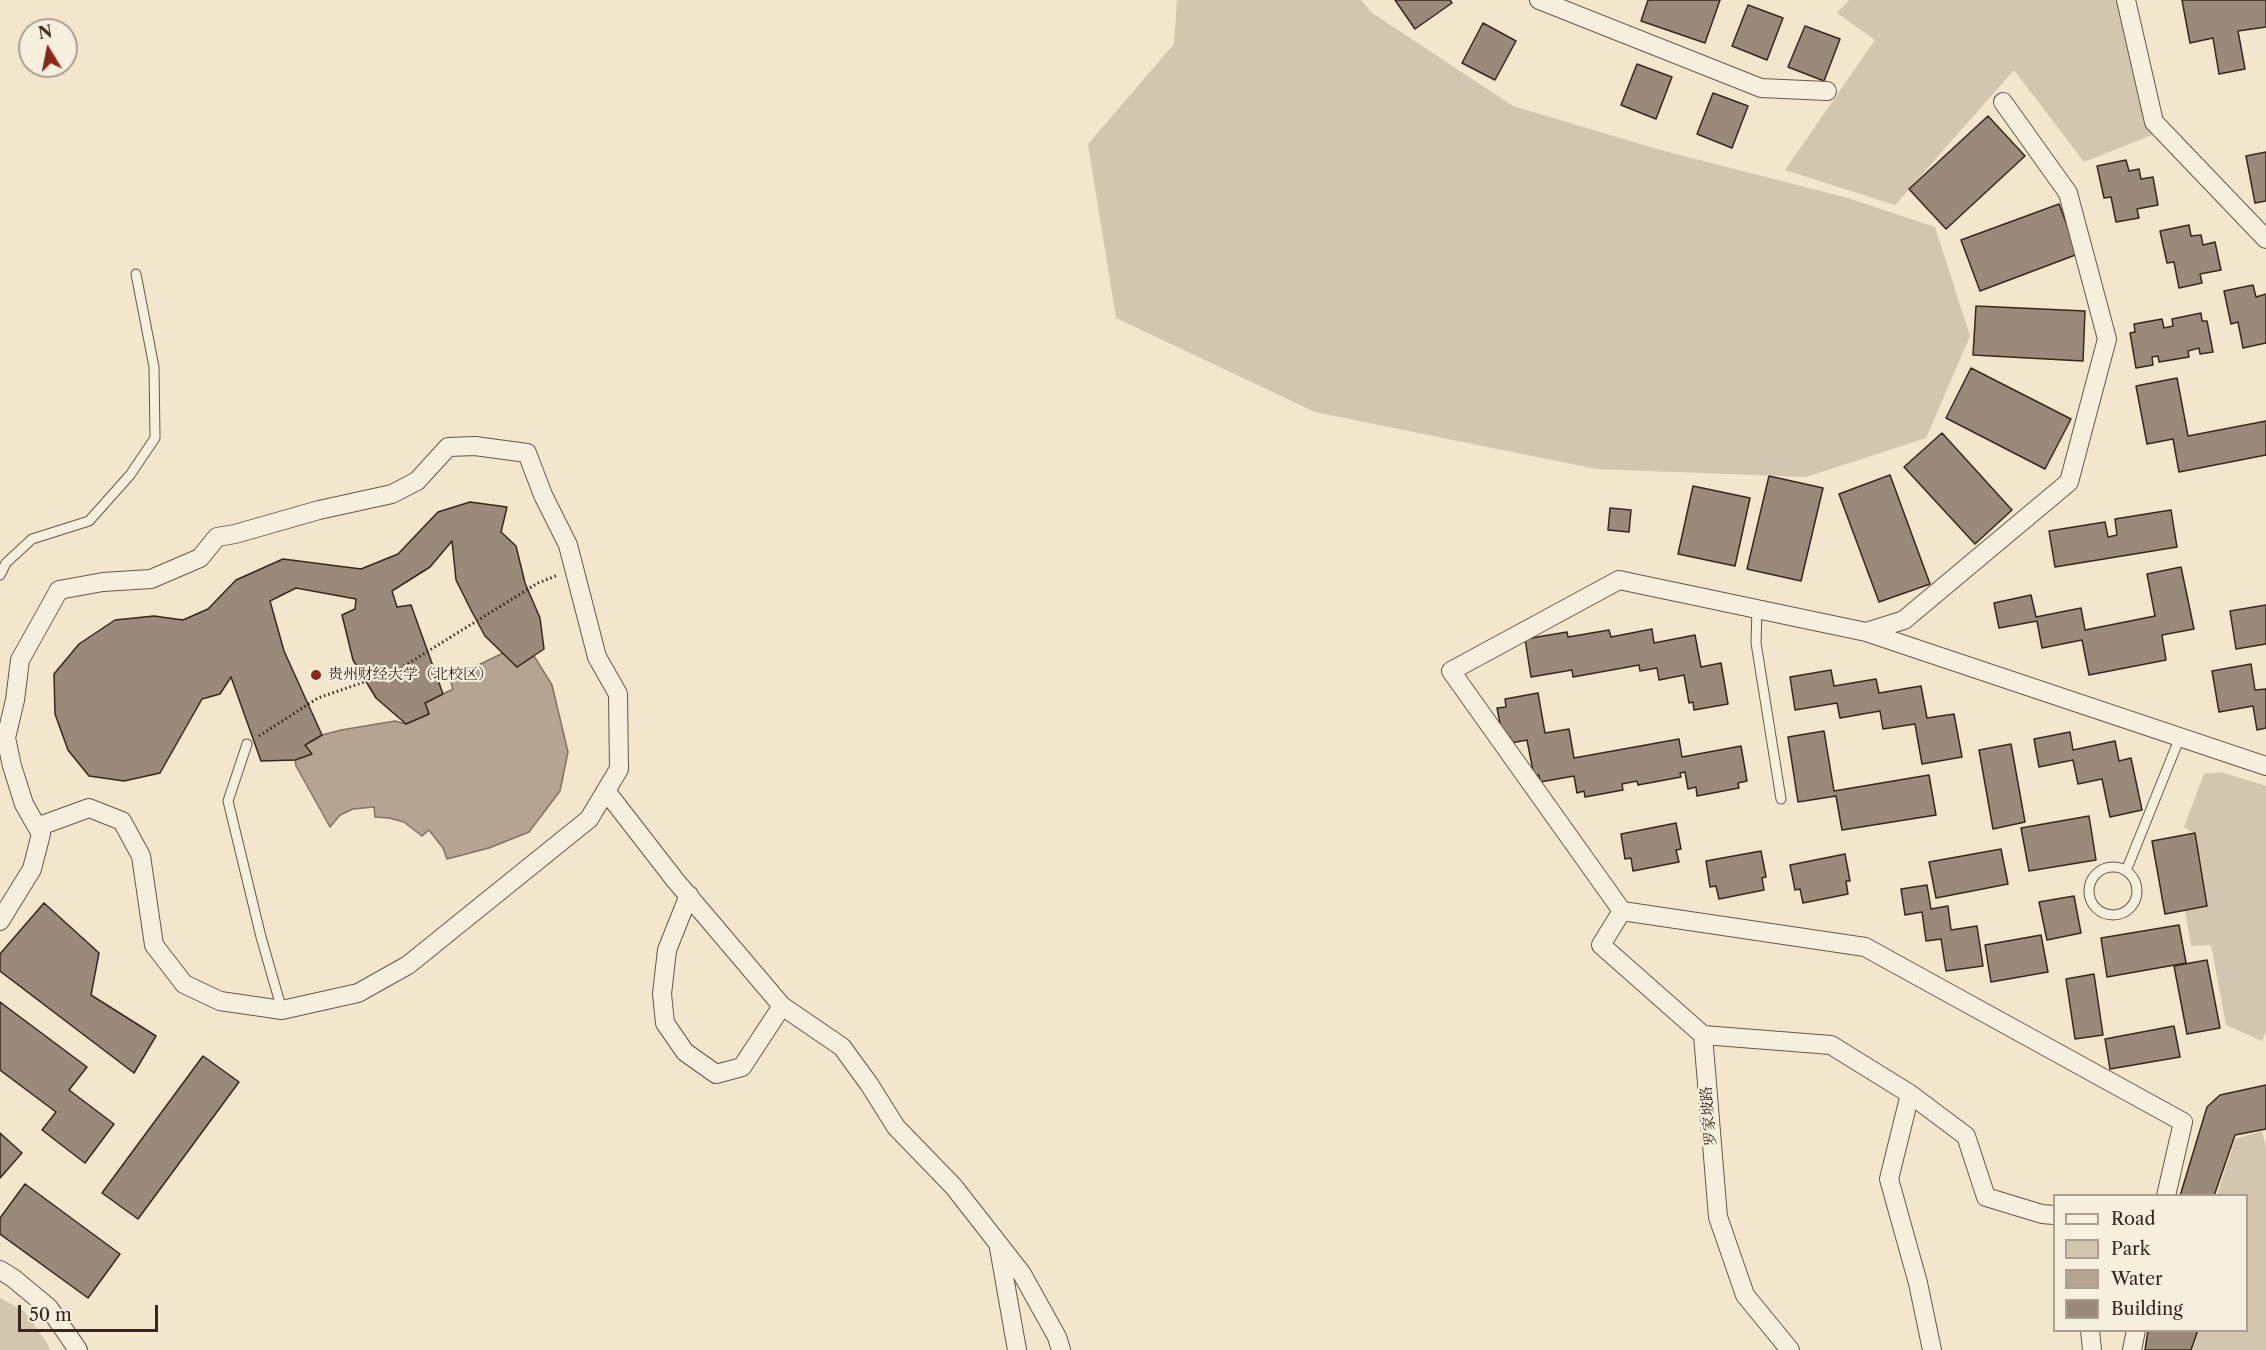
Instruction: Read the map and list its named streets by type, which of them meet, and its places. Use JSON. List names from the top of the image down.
{
  "streets": {
    "street": ["罗家坡路"]
  },
  "places": ["贵州财经大学（北校区）"],
  "legend": [
    "Road",
    "Park",
    "Water",
    "Building"
  ],
  "scale_bar": "50 m",
  "north": "top"
}
